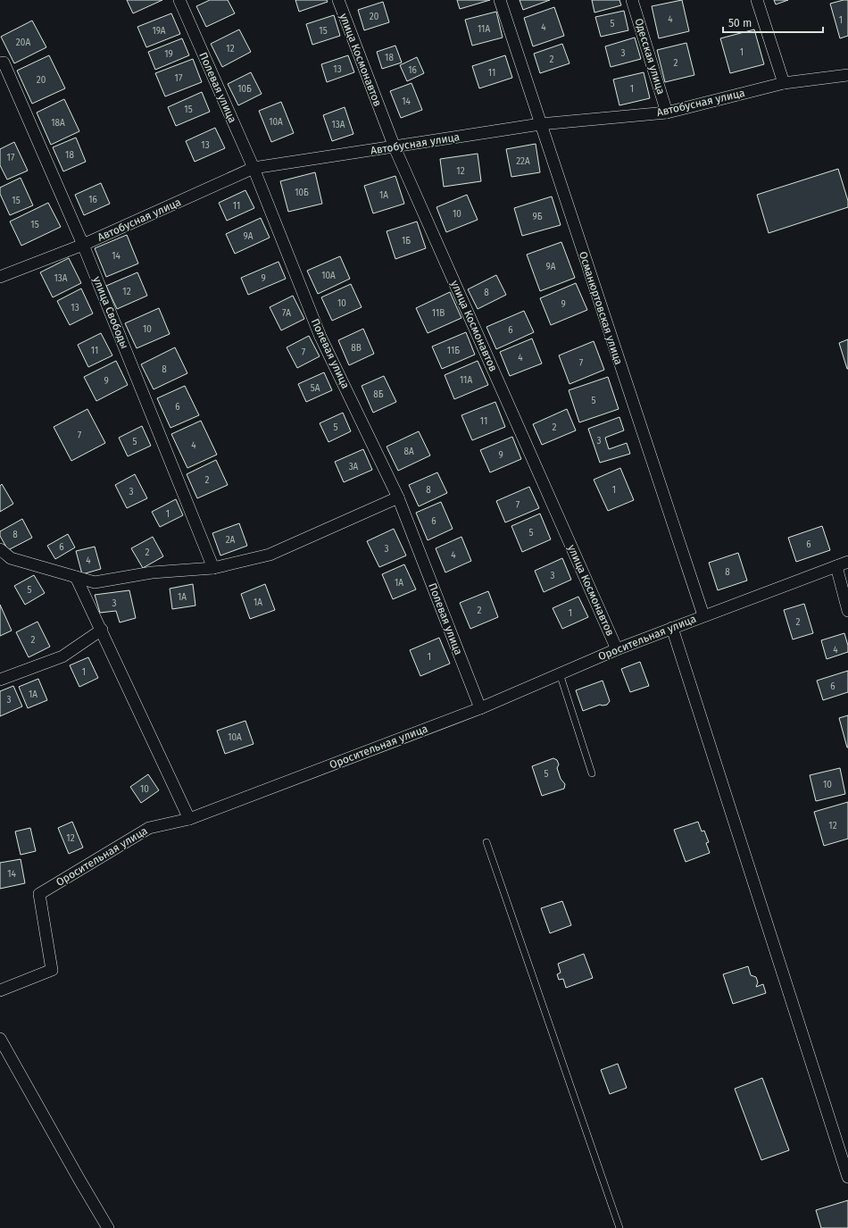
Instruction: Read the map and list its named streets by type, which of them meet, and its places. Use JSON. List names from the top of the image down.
{
  "streets": {
    "street": [
      "Одесская улица",
      "улица Космонавтов",
      "Полевая улица",
      "Автобусная улица",
      "Османюртовская улица",
      "улица Свободы",
      "Оросительная улица"
    ]
  },
  "crossings": [
    ["Одесская улица", "Автобусная улица"],
    ["улица Космонавтов", "Автобусная улица"],
    ["улица Космонавтов", "Оросительная улица"],
    ["Полевая улица", "Автобусная улица"],
    ["Полевая улица", "Оросительная улица"],
    ["Автобусная улица", "Османюртовская улица"],
    ["Автобусная улица", "улица Свободы"],
    ["Османюртовская улица", "Оросительная улица"]
  ],
  "house_numbers": [
    "20",
    "4",
    "1",
    "5",
    "4",
    "11А",
    "19А",
    "15",
    "20А",
    "12",
    "1",
    "3",
    "19",
    "18",
    "2",
    "2",
    "13",
    "16",
    "11",
    "17",
    "20",
    "10Б",
    "1",
    "14",
    "15",
    "10А",
    "18А",
    "13А",
    "13",
    "18",
    "17",
    "22А",
    "12",
    "10Б",
    "1А",
    "16",
    "15",
    "11",
    "10",
    "9Б",
    "15",
    "9А",
    "1Б",
    "14",
    "9А",
    "10А",
    "13А",
    "9",
    "12",
    "8",
    "10",
    "9",
    "13",
    "7А",
    "11В",
    "10",
    "6",
    "8В",
    "11",
    "11Б",
    "7",
    "4",
    "7",
    "8",
    "11А",
    "9",
    "5А",
    "8Б",
    "5",
    "6",
    "11",
    "5",
    "2",
    "7",
    "3",
    "5",
    "4",
    "8А",
    "9",
    "3А",
    "2",
    "8",
    "1",
    "3",
    "7",
    "1",
    "6",
    "5",
    "8",
    "2А",
    "6",
    "6",
    "3",
    "2",
    "4",
    "4",
    "8",
    "3",
    "1А",
    "5",
    "1А",
    "1А",
    "3",
    "2",
    "1",
    "2",
    "2",
    "4",
    "1",
    "1",
    "6",
    "1А",
    "3",
    "10А",
    "5",
    "10",
    "10",
    "12",
    "12",
    "14"
  ],
  "scale_bar": "50 m"
}
